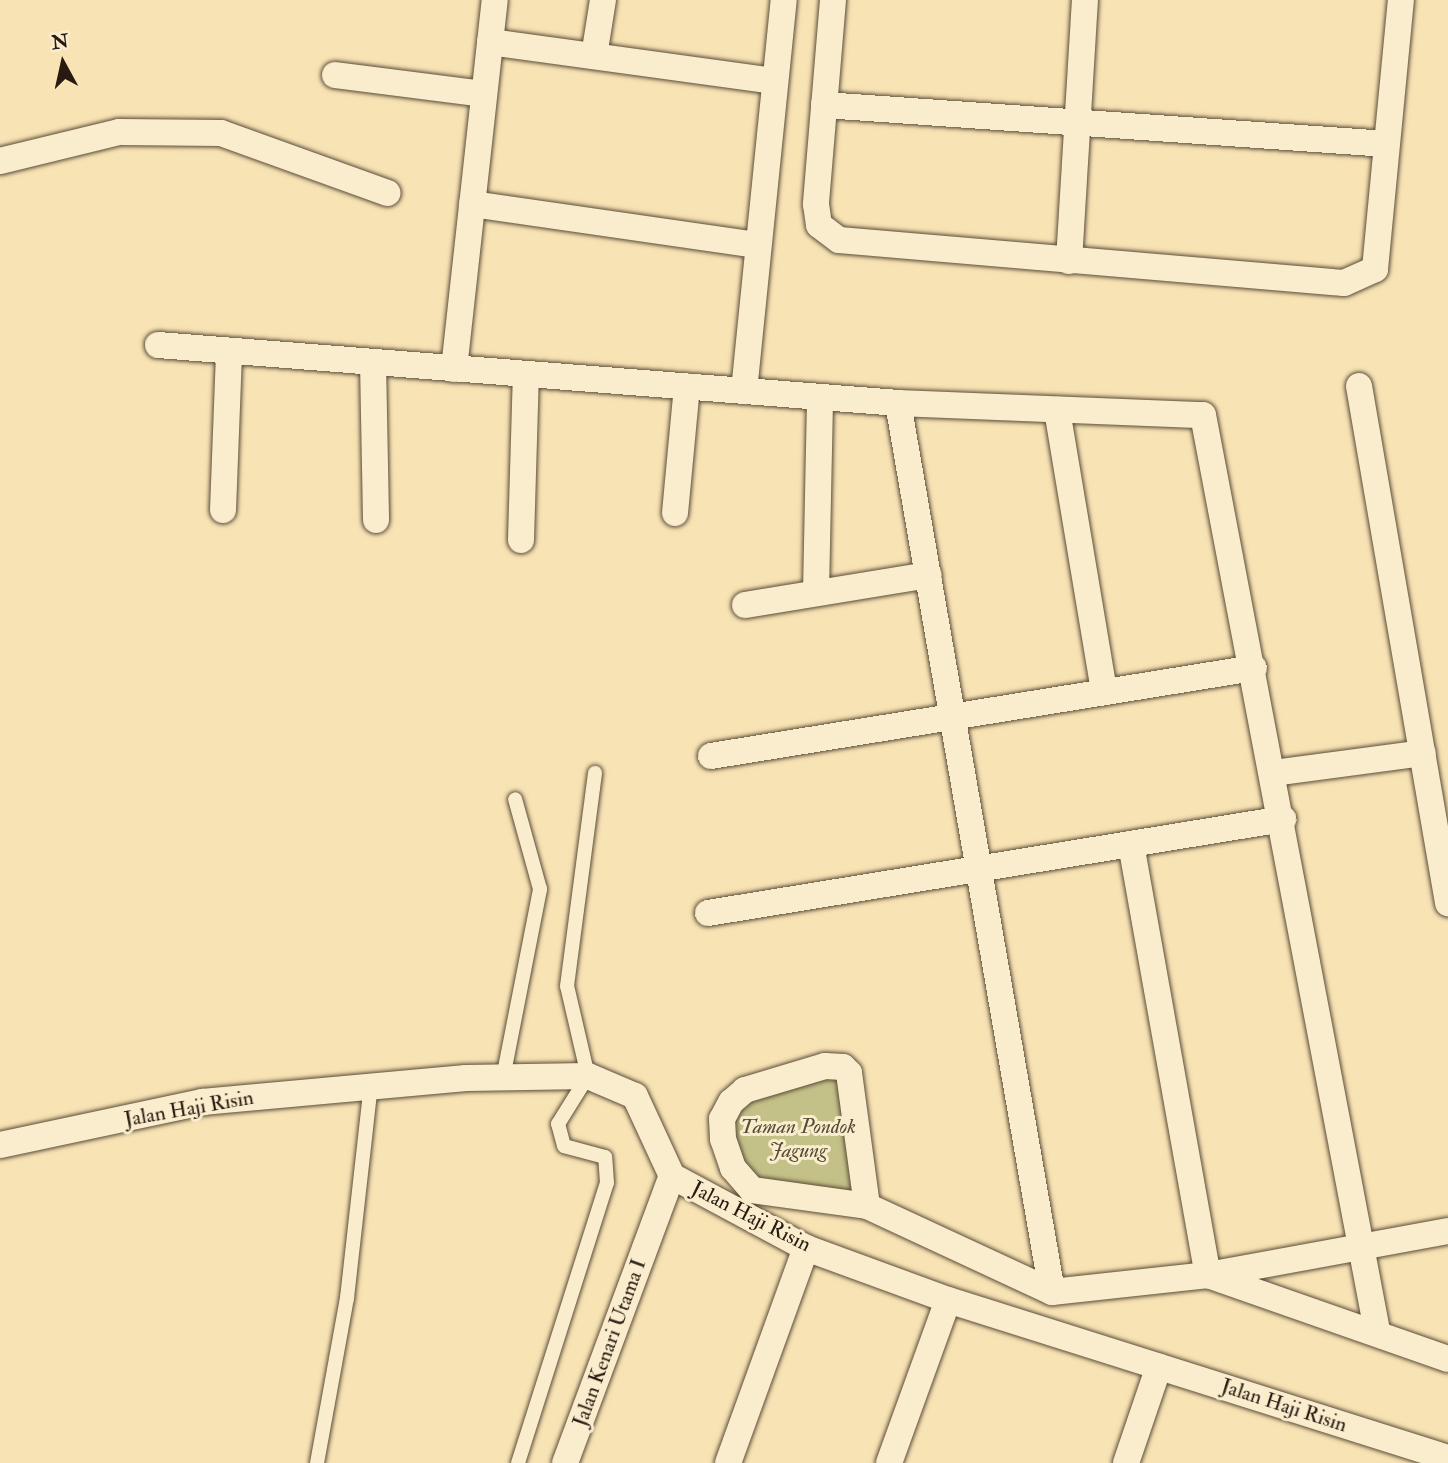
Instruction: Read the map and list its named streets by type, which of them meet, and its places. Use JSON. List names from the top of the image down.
{
  "streets": {
    "street": ["Jalan Haji Risin", "Jalan Kenari Utama I"]
  },
  "crossings": [
    ["Jalan Haji Risin", "Jalan Kenari Utama I"]
  ],
  "parks": ["Taman Pondok Jagung"],
  "north": "top"
}
